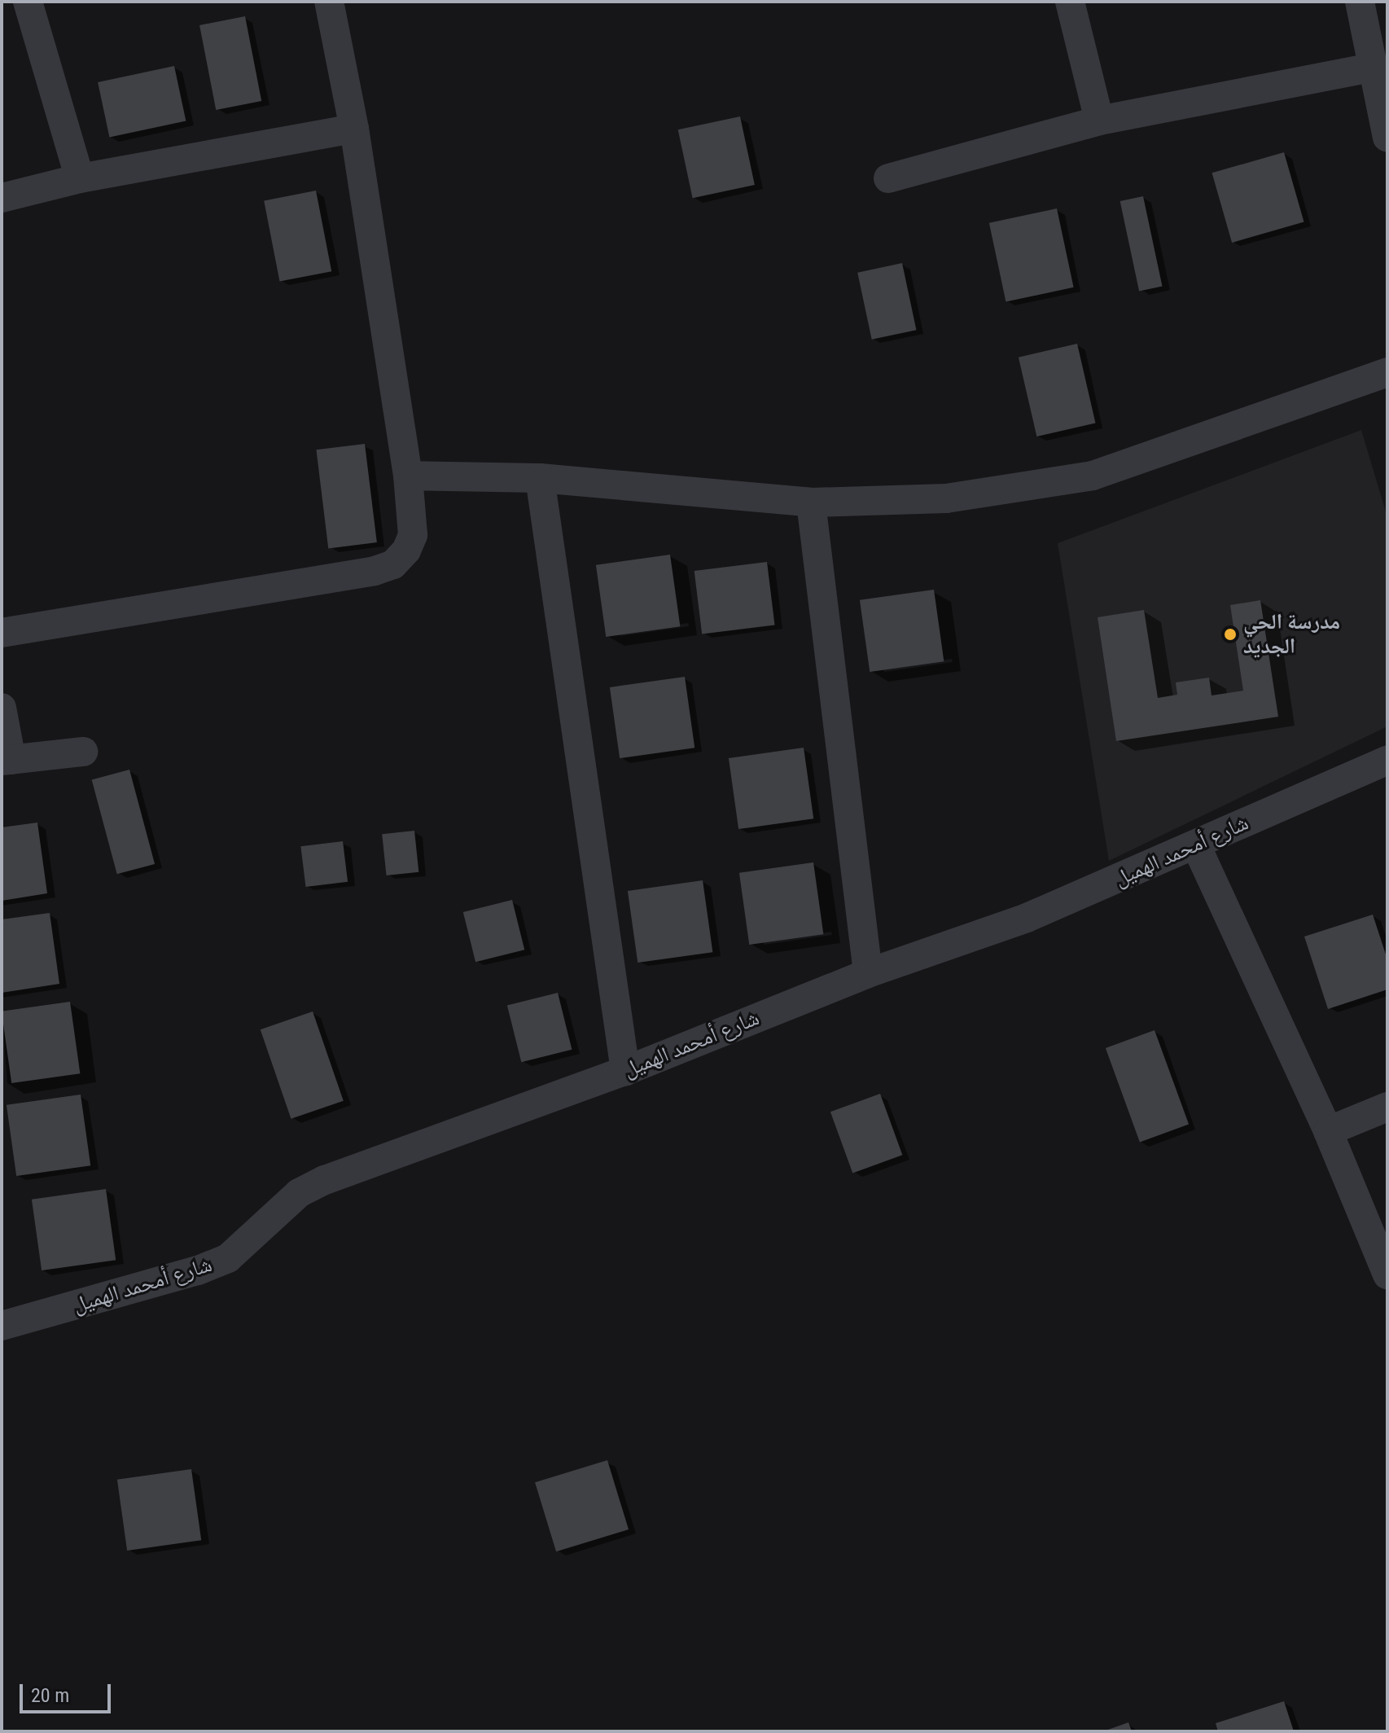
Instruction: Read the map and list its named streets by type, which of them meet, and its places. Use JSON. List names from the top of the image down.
{
  "streets": {
    "street": ["شارع أمحمد الهميل"]
  },
  "places": ["مدرسة الحي الجديد"],
  "scale_bar": "20 m"
}
